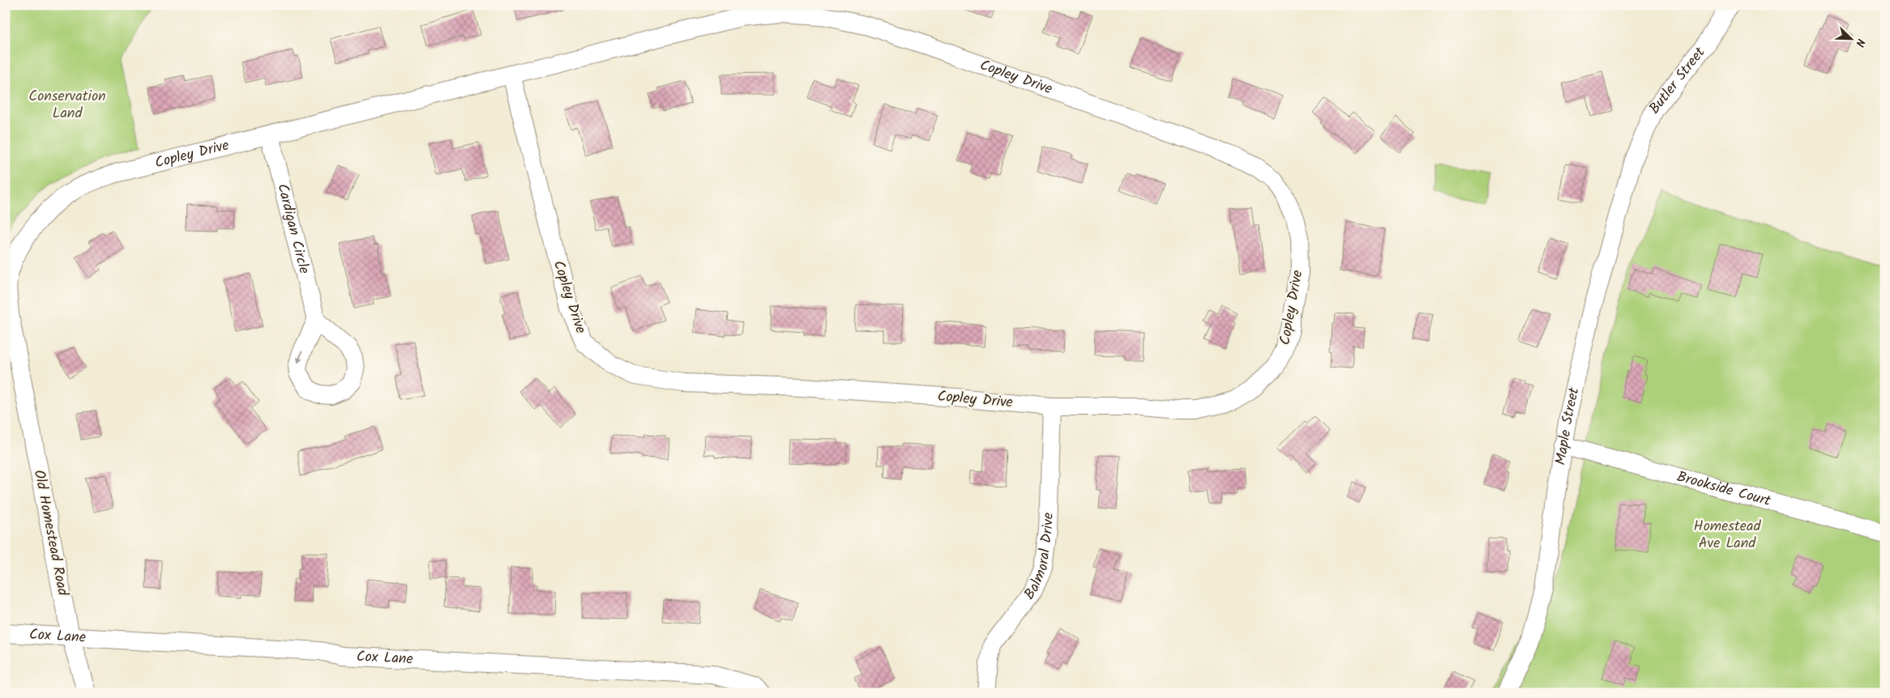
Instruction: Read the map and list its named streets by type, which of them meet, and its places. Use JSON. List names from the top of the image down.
{
  "streets": {
    "street": [
      "Copley Drive",
      "Butler Street",
      "Cardigan Circle",
      "Maple Street",
      "Brookside Court",
      "Old Homestead Road",
      "Balmoral Drive",
      "Cox Lane"
    ]
  },
  "crossings": [
    ["Copley Drive", "Cardigan Circle"],
    ["Copley Drive", "Old Homestead Road"],
    ["Copley Drive", "Balmoral Drive"],
    ["Butler Street", "Maple Street"],
    ["Maple Street", "Brookside Court"],
    ["Old Homestead Road", "Cox Lane"]
  ],
  "parks": ["Conservation Land", "Homestead Ave Land"],
  "north": "bottom right"
}
